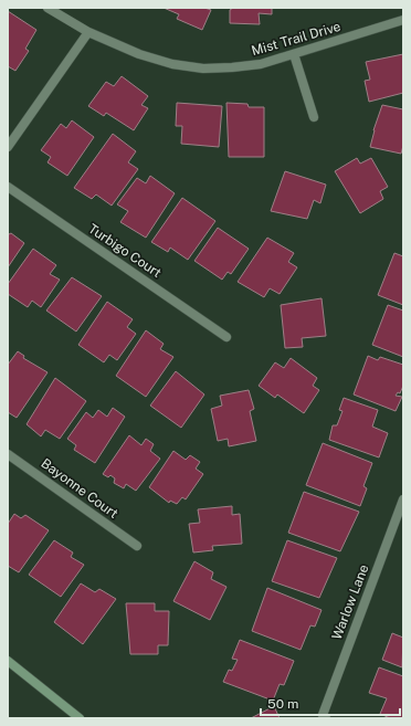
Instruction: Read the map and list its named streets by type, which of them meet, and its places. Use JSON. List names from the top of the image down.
{
  "streets": {
    "street": [
      "Mist Trail Drive",
      "Turbigo Court",
      "Bayonne Court",
      "Warlow Lane"
    ]
  },
  "scale_bar": "50 m"
}
